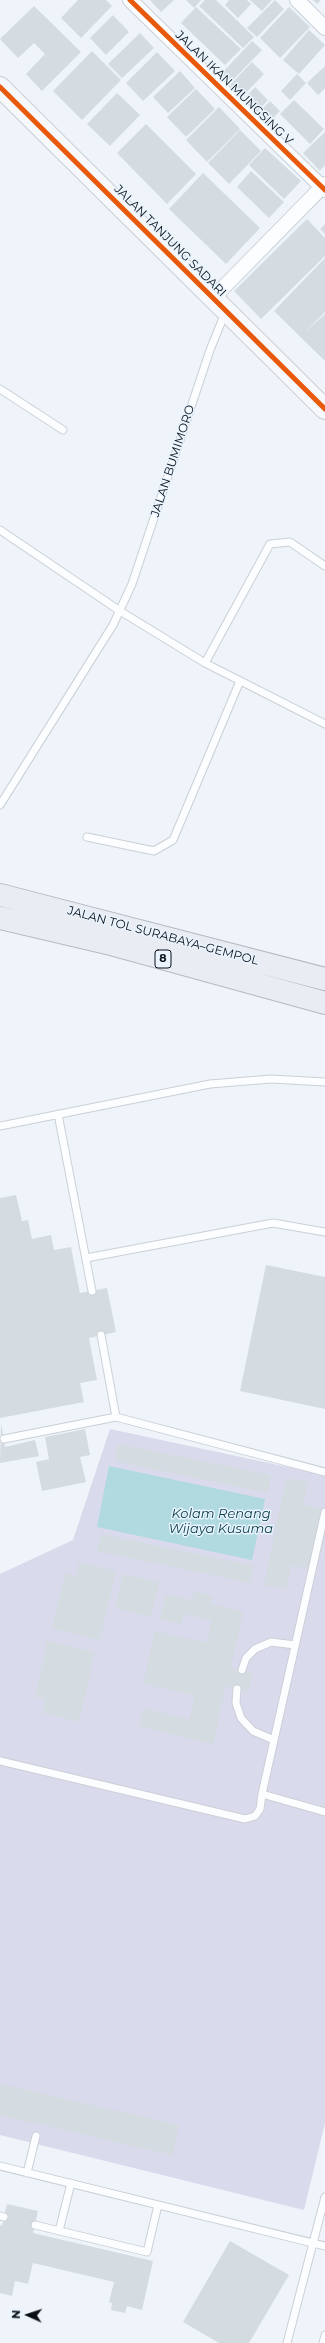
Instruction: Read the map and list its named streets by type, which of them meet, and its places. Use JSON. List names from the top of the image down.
{
  "streets": {
    "highway": ["JALAN TOL SURABAYA–GEMPOL", "8"],
    "street": ["JALAN IKAN MUNGSING V", "JALAN TANJUNG SADARI"],
    "lane": ["JALAN BUMIMORO"]
  },
  "crossings": [
    ["JALAN TANJUNG SADARI", "JALAN BUMIMORO"]
  ],
  "water": ["Kolam Renang Wijaya Kusuma"],
  "north": "left"
}
